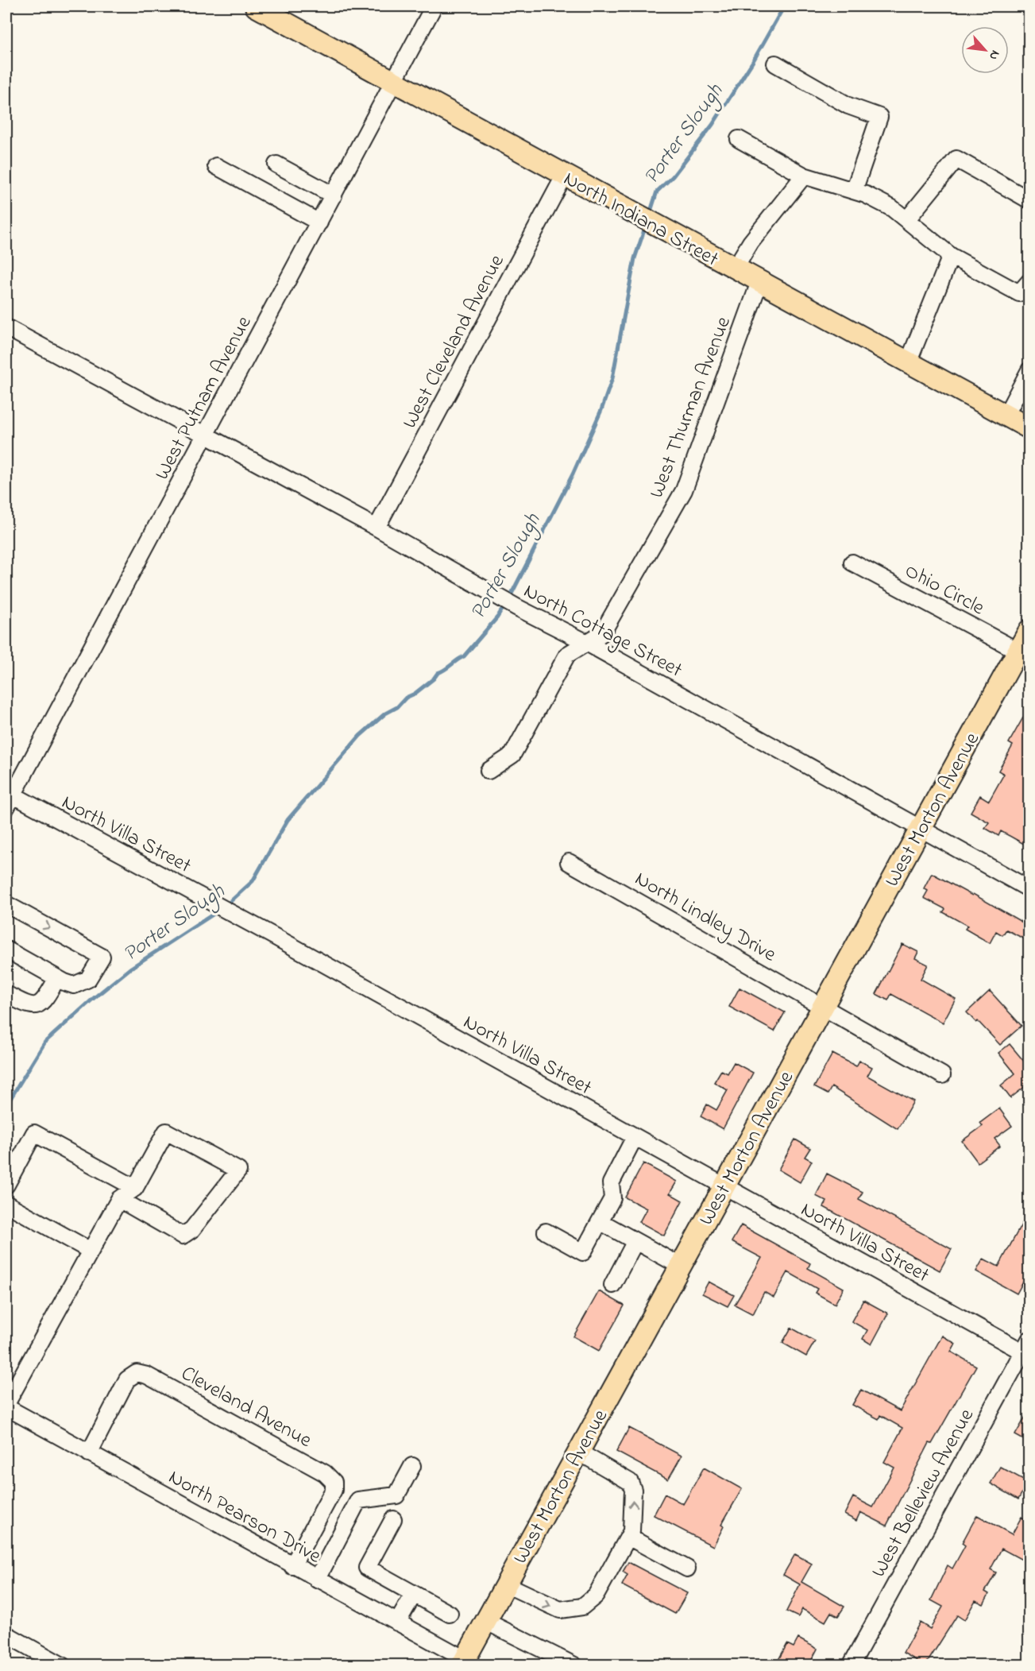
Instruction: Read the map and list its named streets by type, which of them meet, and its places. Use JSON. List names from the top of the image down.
{
  "streets": {
    "main road": ["North Indiana Street", "West Morton Avenue"],
    "street": [
      "West Cleveland Avenue",
      "West Putnam Avenue",
      "West Thurman Avenue",
      "Ohio Circle",
      "North Cottage Street",
      "North Villa Street",
      "North Lindley Drive",
      "Cleveland Avenue",
      "West Belleview Avenue",
      "North Pearson Drive"
    ]
  },
  "crossings": [
    ["North Indiana Street", "West Cleveland Avenue"],
    ["North Indiana Street", "West Putnam Avenue"],
    ["North Indiana Street", "West Thurman Avenue"],
    ["West Cleveland Avenue", "North Cottage Street"],
    ["West Putnam Avenue", "North Cottage Street"],
    ["West Putnam Avenue", "North Villa Street"],
    ["West Thurman Avenue", "North Cottage Street"],
    ["Ohio Circle", "West Morton Avenue"],
    ["North Cottage Street", "West Morton Avenue"],
    ["West Morton Avenue", "North Villa Street"],
    ["West Morton Avenue", "North Lindley Drive"],
    ["West Morton Avenue", "North Pearson Drive"],
    ["North Villa Street", "West Belleview Avenue"],
    ["Cleveland Avenue", "North Pearson Drive"]
  ],
  "water": ["Porter Slough"],
  "north": "bottom right"
}
